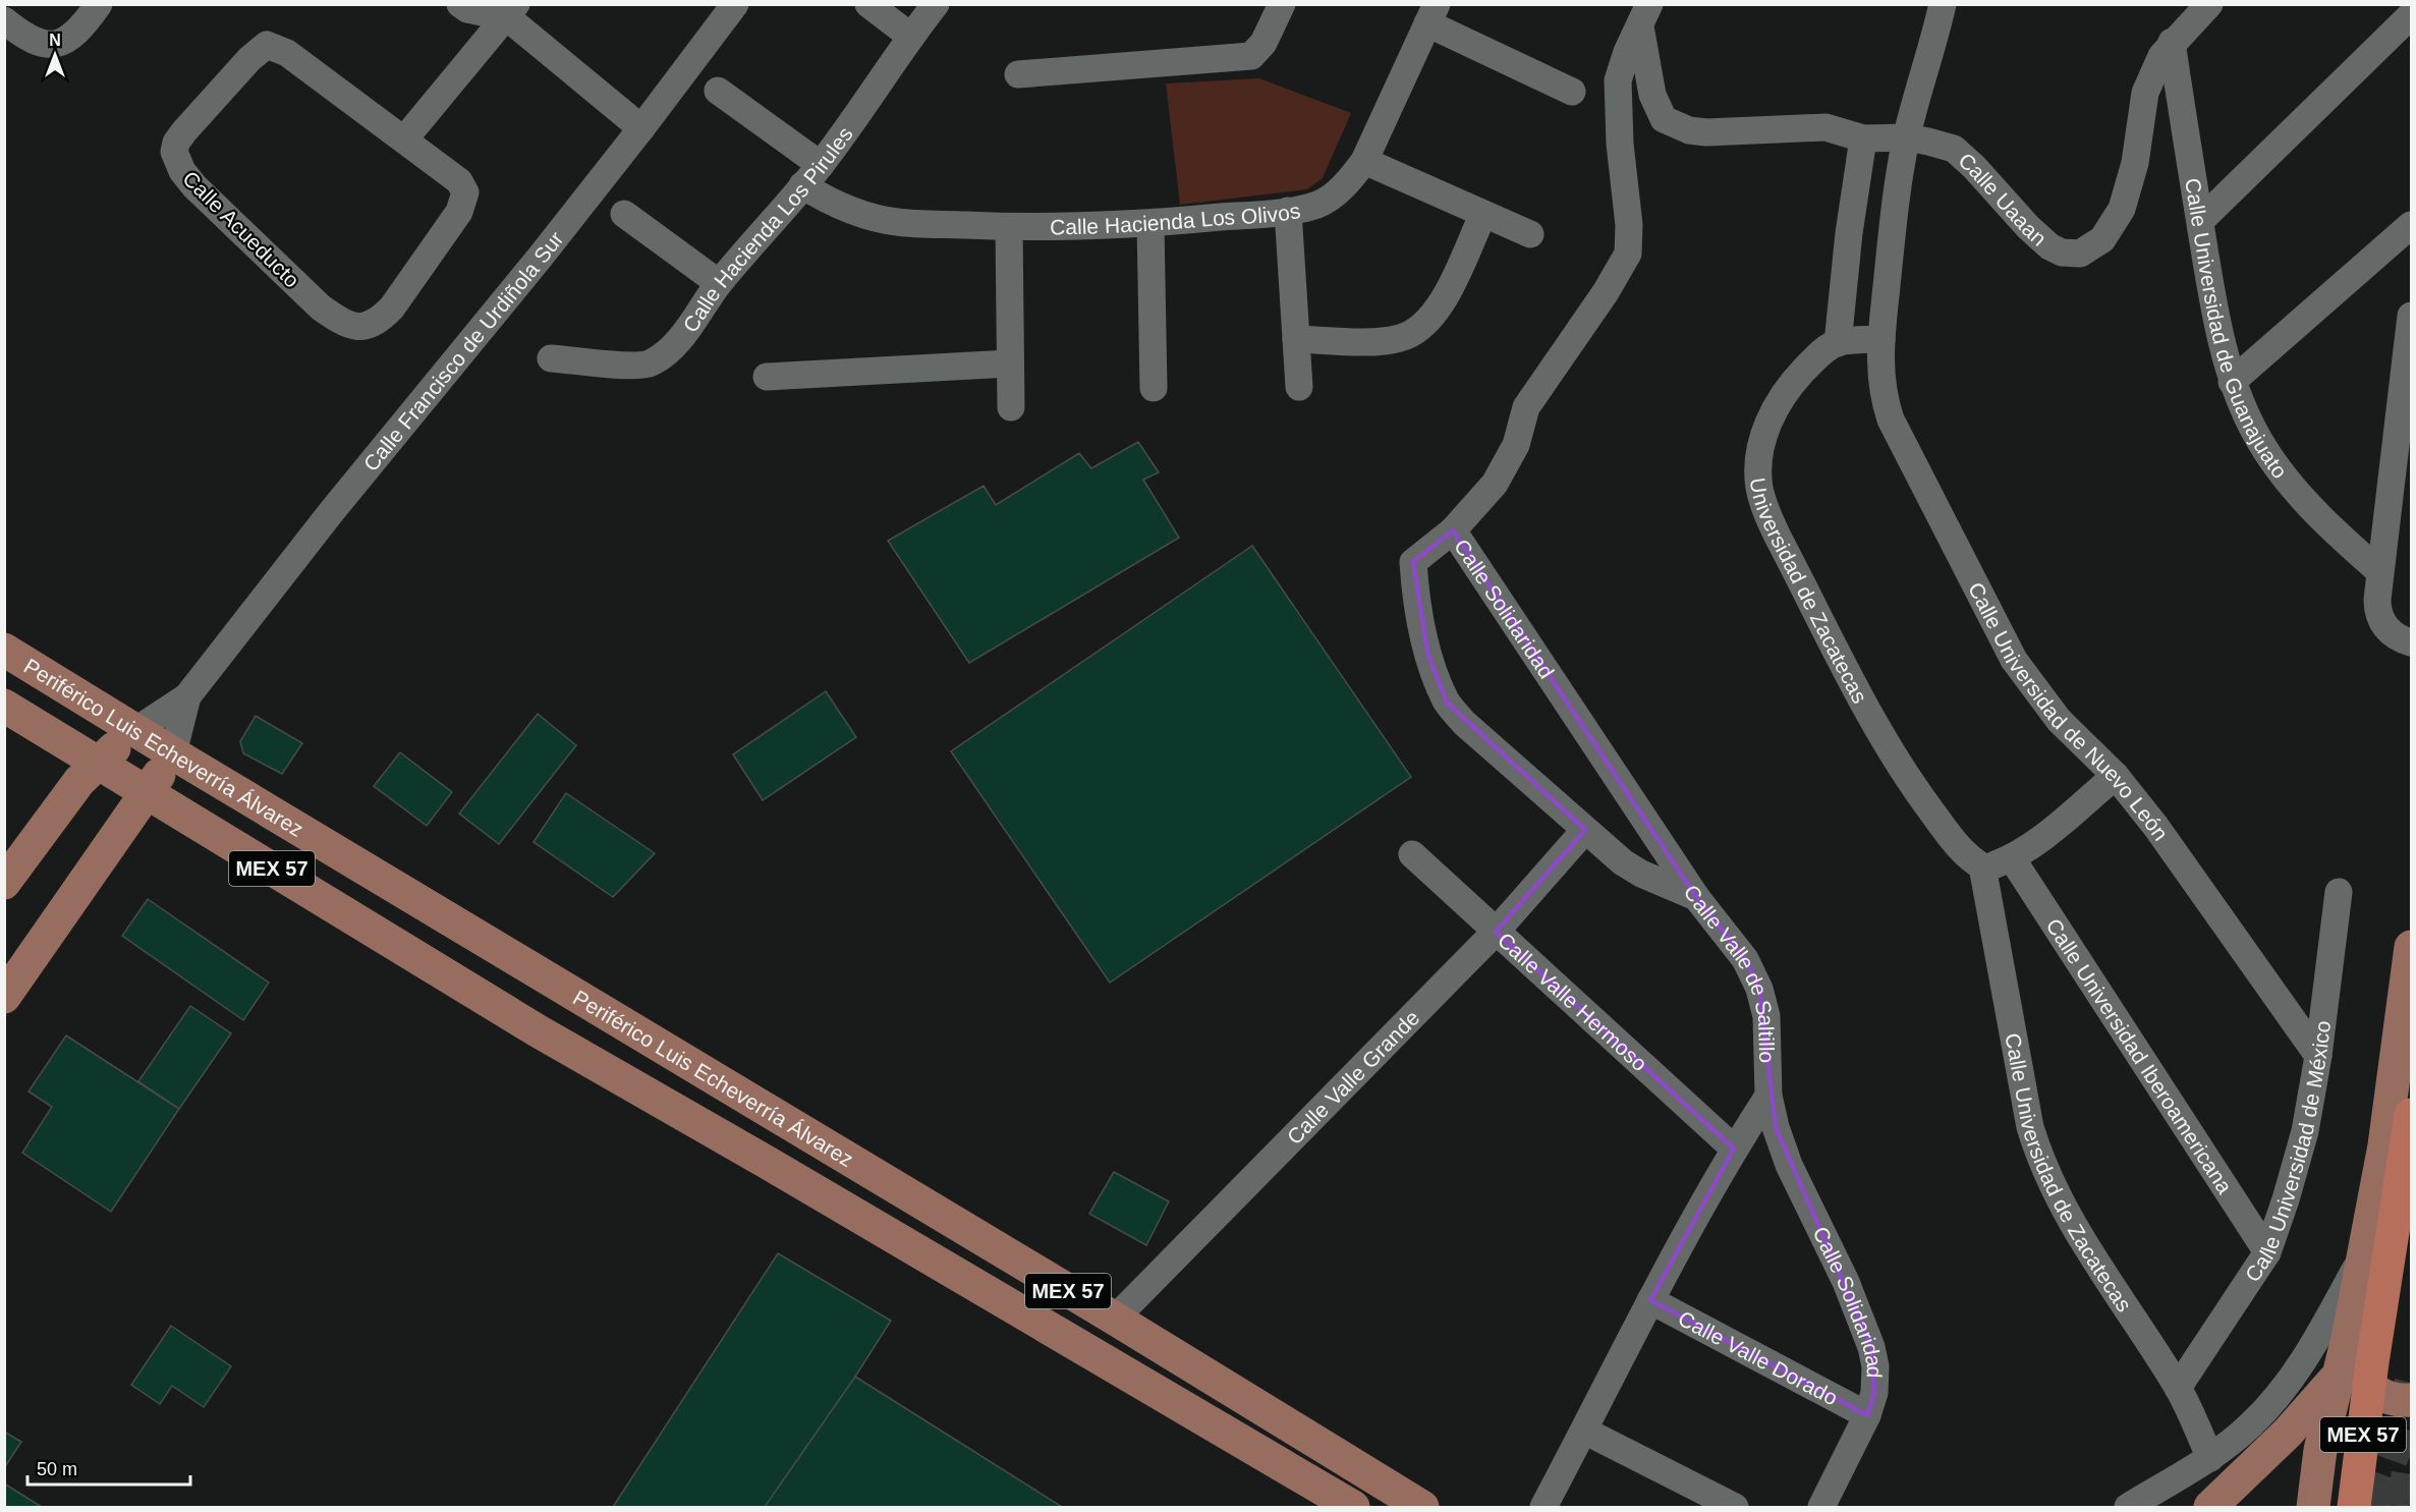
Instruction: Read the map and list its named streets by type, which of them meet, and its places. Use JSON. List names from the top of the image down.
{
  "streets": {
    "highway": ["MEX 57"],
    "main road": ["Periférico Luis Echeverría Álvarez"],
    "street": [
      "Calle Uaaan",
      "Calle Hacienda Los Olivos",
      "Calle Hacienda Los Pirules",
      "Calle Acueducto",
      "Calle Universidad de Guanajuato",
      "Calle Francisco de Urdiñola Sur",
      "Universidad de Zacatecas",
      "Calle Solidaridad",
      "Calle Universidad de Nuevo León",
      "Calle Valle de Saltillo",
      "Calle Valle Hermoso",
      "Calle Universidad Iberoamericana",
      "Calle Valle Grande",
      "Calle Universidad de México",
      "Calle Universidad de Zacatecas",
      "Calle Valle Dorado"
    ]
  },
  "crossings": [
    ["Calle Uaaan", "Calle Universidad de Guanajuato"],
    ["Calle Uaaan", "Calle Solidaridad"],
    ["Calle Uaaan", "Calle Universidad de Nuevo León"],
    ["Calle Hacienda Los Olivos", "Calle Hacienda Los Pirules"],
    ["Calle Francisco de Urdiñola Sur", "Periférico Luis Echeverría Álvarez"],
    ["Universidad de Zacatecas", "Calle Universidad de Zacatecas"],
    ["Calle Solidaridad", "Calle Valle de Saltillo"],
    ["Calle Solidaridad", "Calle Valle Dorado"],
    ["Calle Universidad de Nuevo León", "Calle Universidad de México"],
    ["Periférico Luis Echeverría Álvarez", "Calle Valle Grande"],
    ["Calle Valle de Saltillo", "Calle Valle Hermoso"],
    ["Calle Valle de Saltillo", "Calle Valle Grande"],
    ["Calle Valle de Saltillo", "Calle Valle Dorado"],
    ["Calle Valle Hermoso", "Calle Valle Grande"],
    ["Calle Universidad Iberoamericana", "Calle Universidad de México"],
    ["Calle Universidad de México", "Calle Universidad de Zacatecas"]
  ],
  "scale_bar": "50 m",
  "north": "top"
}
